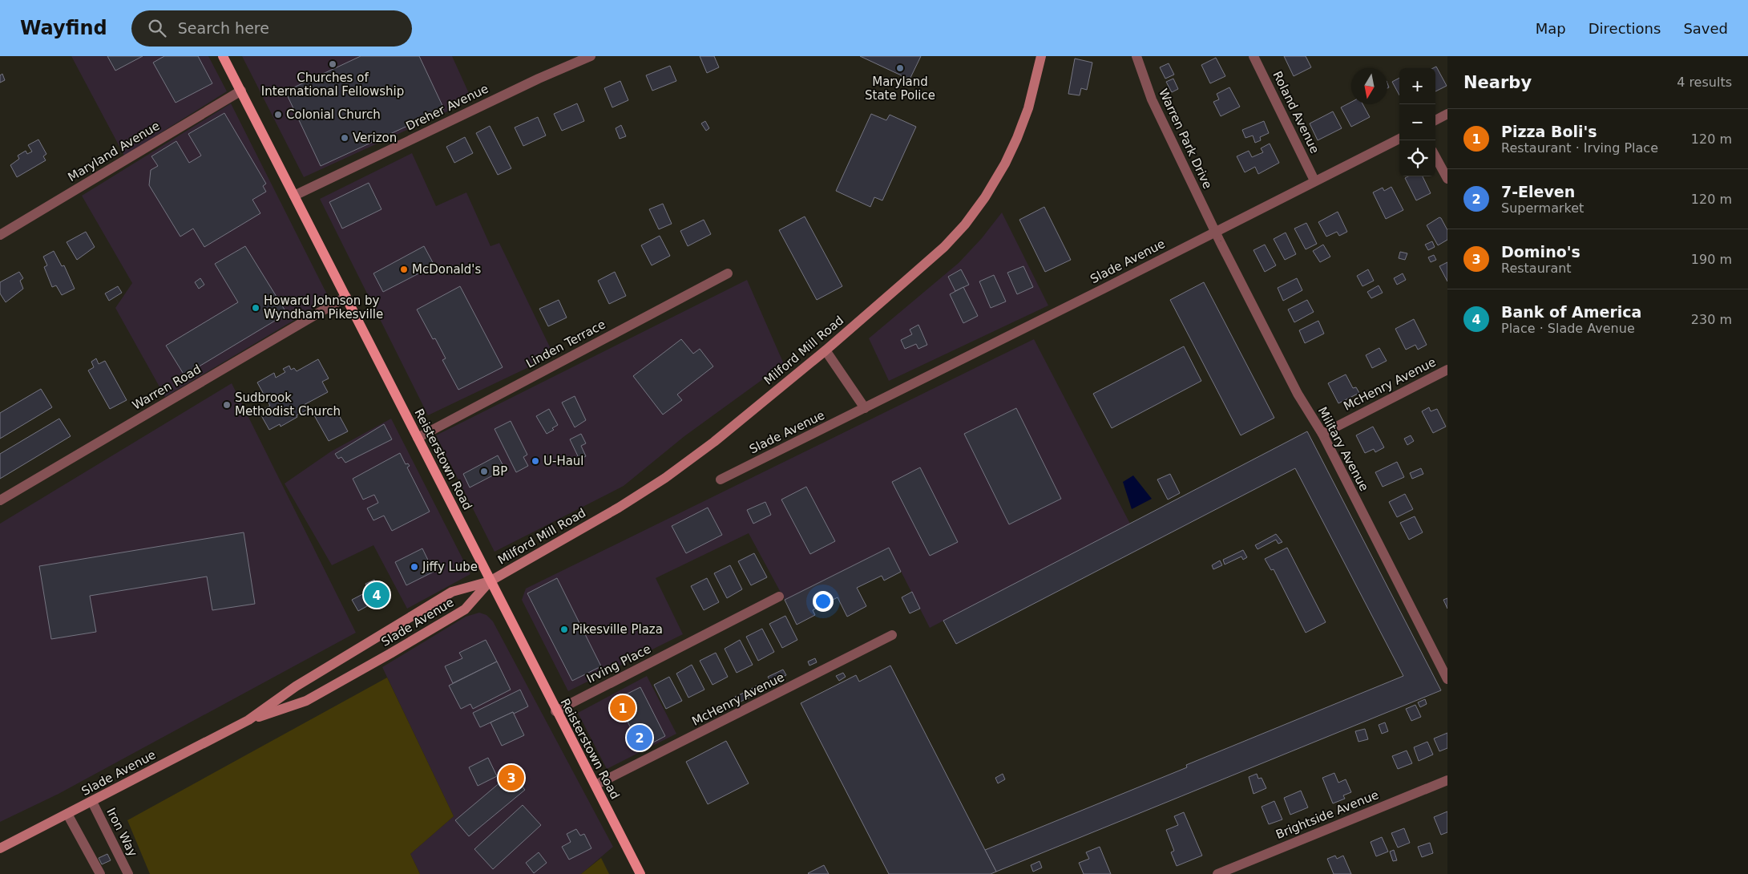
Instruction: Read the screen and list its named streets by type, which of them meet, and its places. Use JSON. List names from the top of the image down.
{
  "streets": {
    "main road": ["Slade Avenue", "Milford Mill Road", "Reisterstown Road"],
    "street": [
      "Dreher Avenue",
      "Roland Avenue",
      "Warren Park Drive",
      "Maryland Avenue",
      "Linden Terrace",
      "McHenry Avenue",
      "Warren Road",
      "Military Avenue",
      "Irving Place",
      "Brightside Avenue",
      "Iron Way"
    ]
  },
  "crossings": [
    ["Dreher Avenue", "Reisterstown Road"],
    ["Roland Avenue", "Slade Avenue"],
    ["Warren Park Drive", "Slade Avenue"],
    ["Warren Park Drive", "Military Avenue"],
    ["Maryland Avenue", "Reisterstown Road"],
    ["Slade Avenue", "Milford Mill Road"],
    ["Slade Avenue", "Military Avenue"],
    ["Slade Avenue", "Reisterstown Road"],
    ["Slade Avenue", "Iron Way"],
    ["Linden Terrace", "Reisterstown Road"],
    ["Milford Mill Road", "Reisterstown Road"],
    ["McHenry Avenue", "Military Avenue"],
    ["McHenry Avenue", "Reisterstown Road"],
    ["Warren Road", "Reisterstown Road"],
    ["Reisterstown Road", "Irving Place"]
  ],
  "places": [
    "Churches of International Fellowship",
    "Maryland State Police",
    "Colonial Church",
    "Verizon",
    "McDonald's",
    "Howard Johnson by Wyndham Pikesville",
    "Sudbrook Methodist Church",
    "U-Haul",
    "BP",
    "Jiffy Lube",
    "Pikesville Plaza"
  ],
  "north": "bottom",
  "page": {
    "header": "Wayfind",
    "search": "Search here",
    "nav": ["Map", "Directions", "Saved"],
    "heading": ["Nearby", "4 results"],
    "map_buttons": ["+", "−"],
    "list": [
      {
        "mark": "1",
        "name": "Pizza Boli's",
        "note": "Restaurant · Irving Place",
        "value": "120 m"
      },
      {
        "mark": "2",
        "name": "7-Eleven",
        "note": "Supermarket",
        "value": "120 m"
      },
      {
        "mark": "3",
        "name": "Domino's",
        "note": "Restaurant",
        "value": "190 m"
      },
      {
        "mark": "4",
        "name": "Bank of America",
        "note": "Place · Slade Avenue",
        "value": "230 m"
      }
    ],
    "pins": [
      "4",
      "1",
      "2",
      "3"
    ]
  }
}
